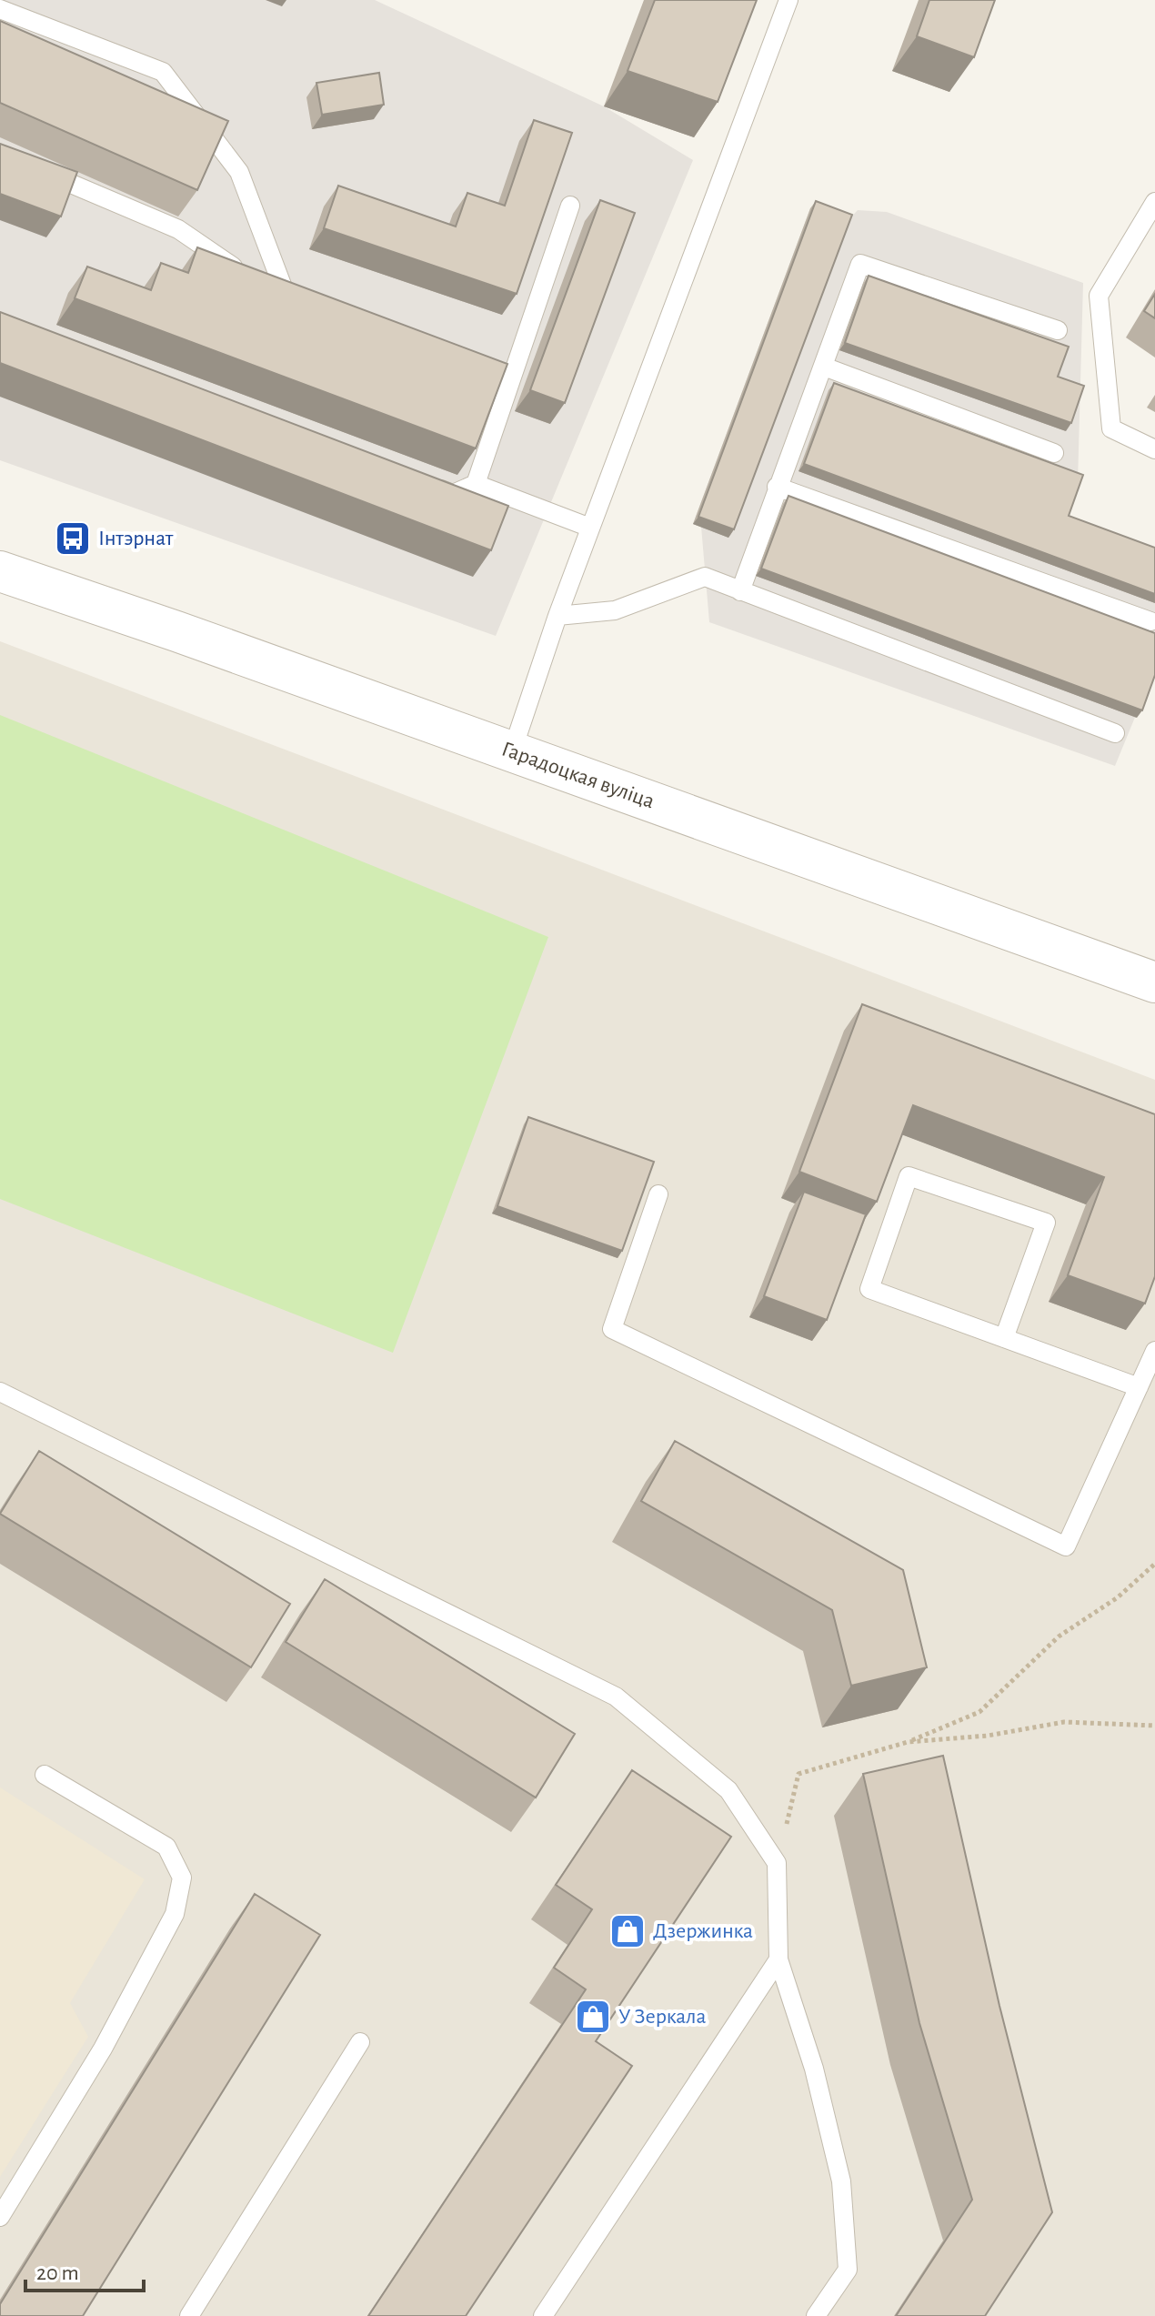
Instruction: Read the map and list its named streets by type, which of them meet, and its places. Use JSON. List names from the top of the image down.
{
  "streets": {
    "street": ["Гарадоцкая вуліца"]
  },
  "places": {
    "bus stop": ["Інтэрнат"],
    "shop": ["Дзержинка", "У Зеркала"]
  },
  "scale_bar": "20 m"
}
